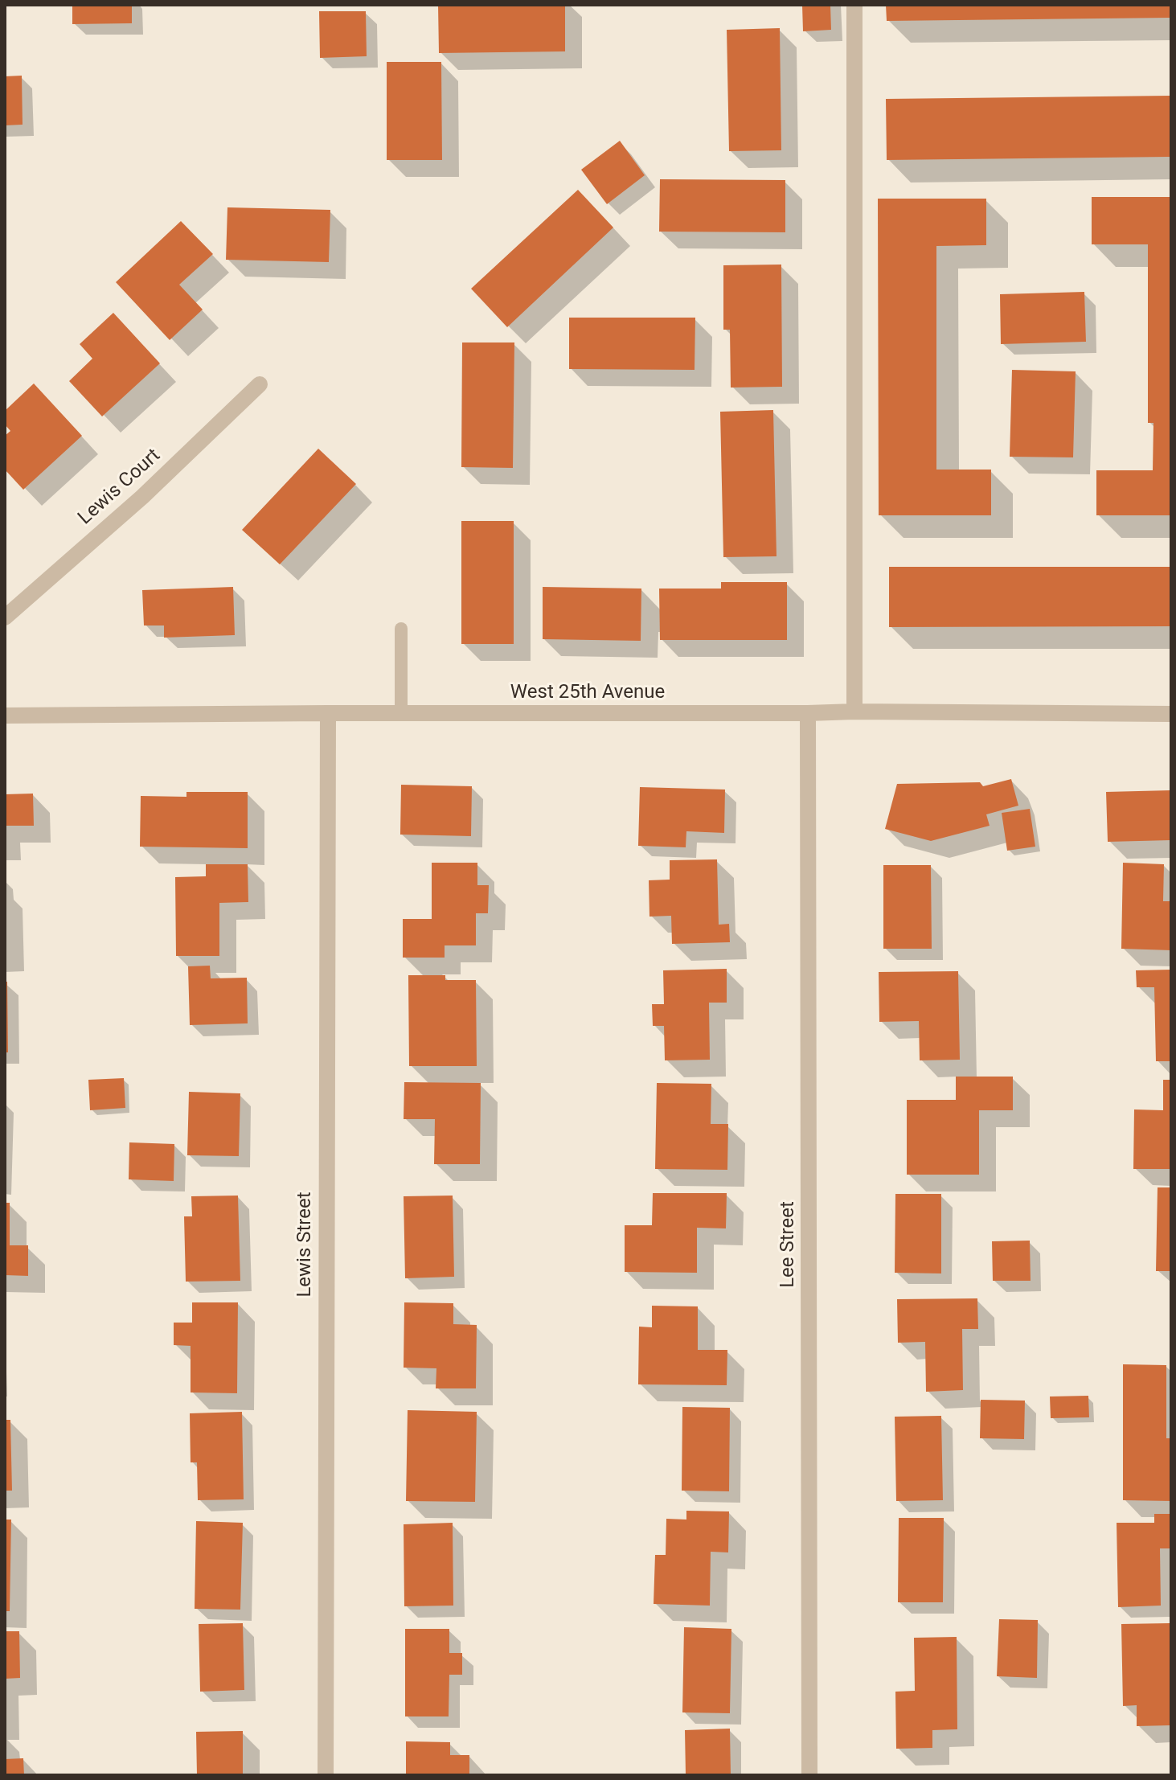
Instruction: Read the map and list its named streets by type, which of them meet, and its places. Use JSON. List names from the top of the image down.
{
  "streets": {
    "street": [
      "Lewis Court",
      "West 25th Avenue",
      "Lewis Street",
      "Lee Street"
    ]
  },
  "crossings": [
    ["West 25th Avenue", "Lewis Street"],
    ["West 25th Avenue", "Lee Street"]
  ]
}
